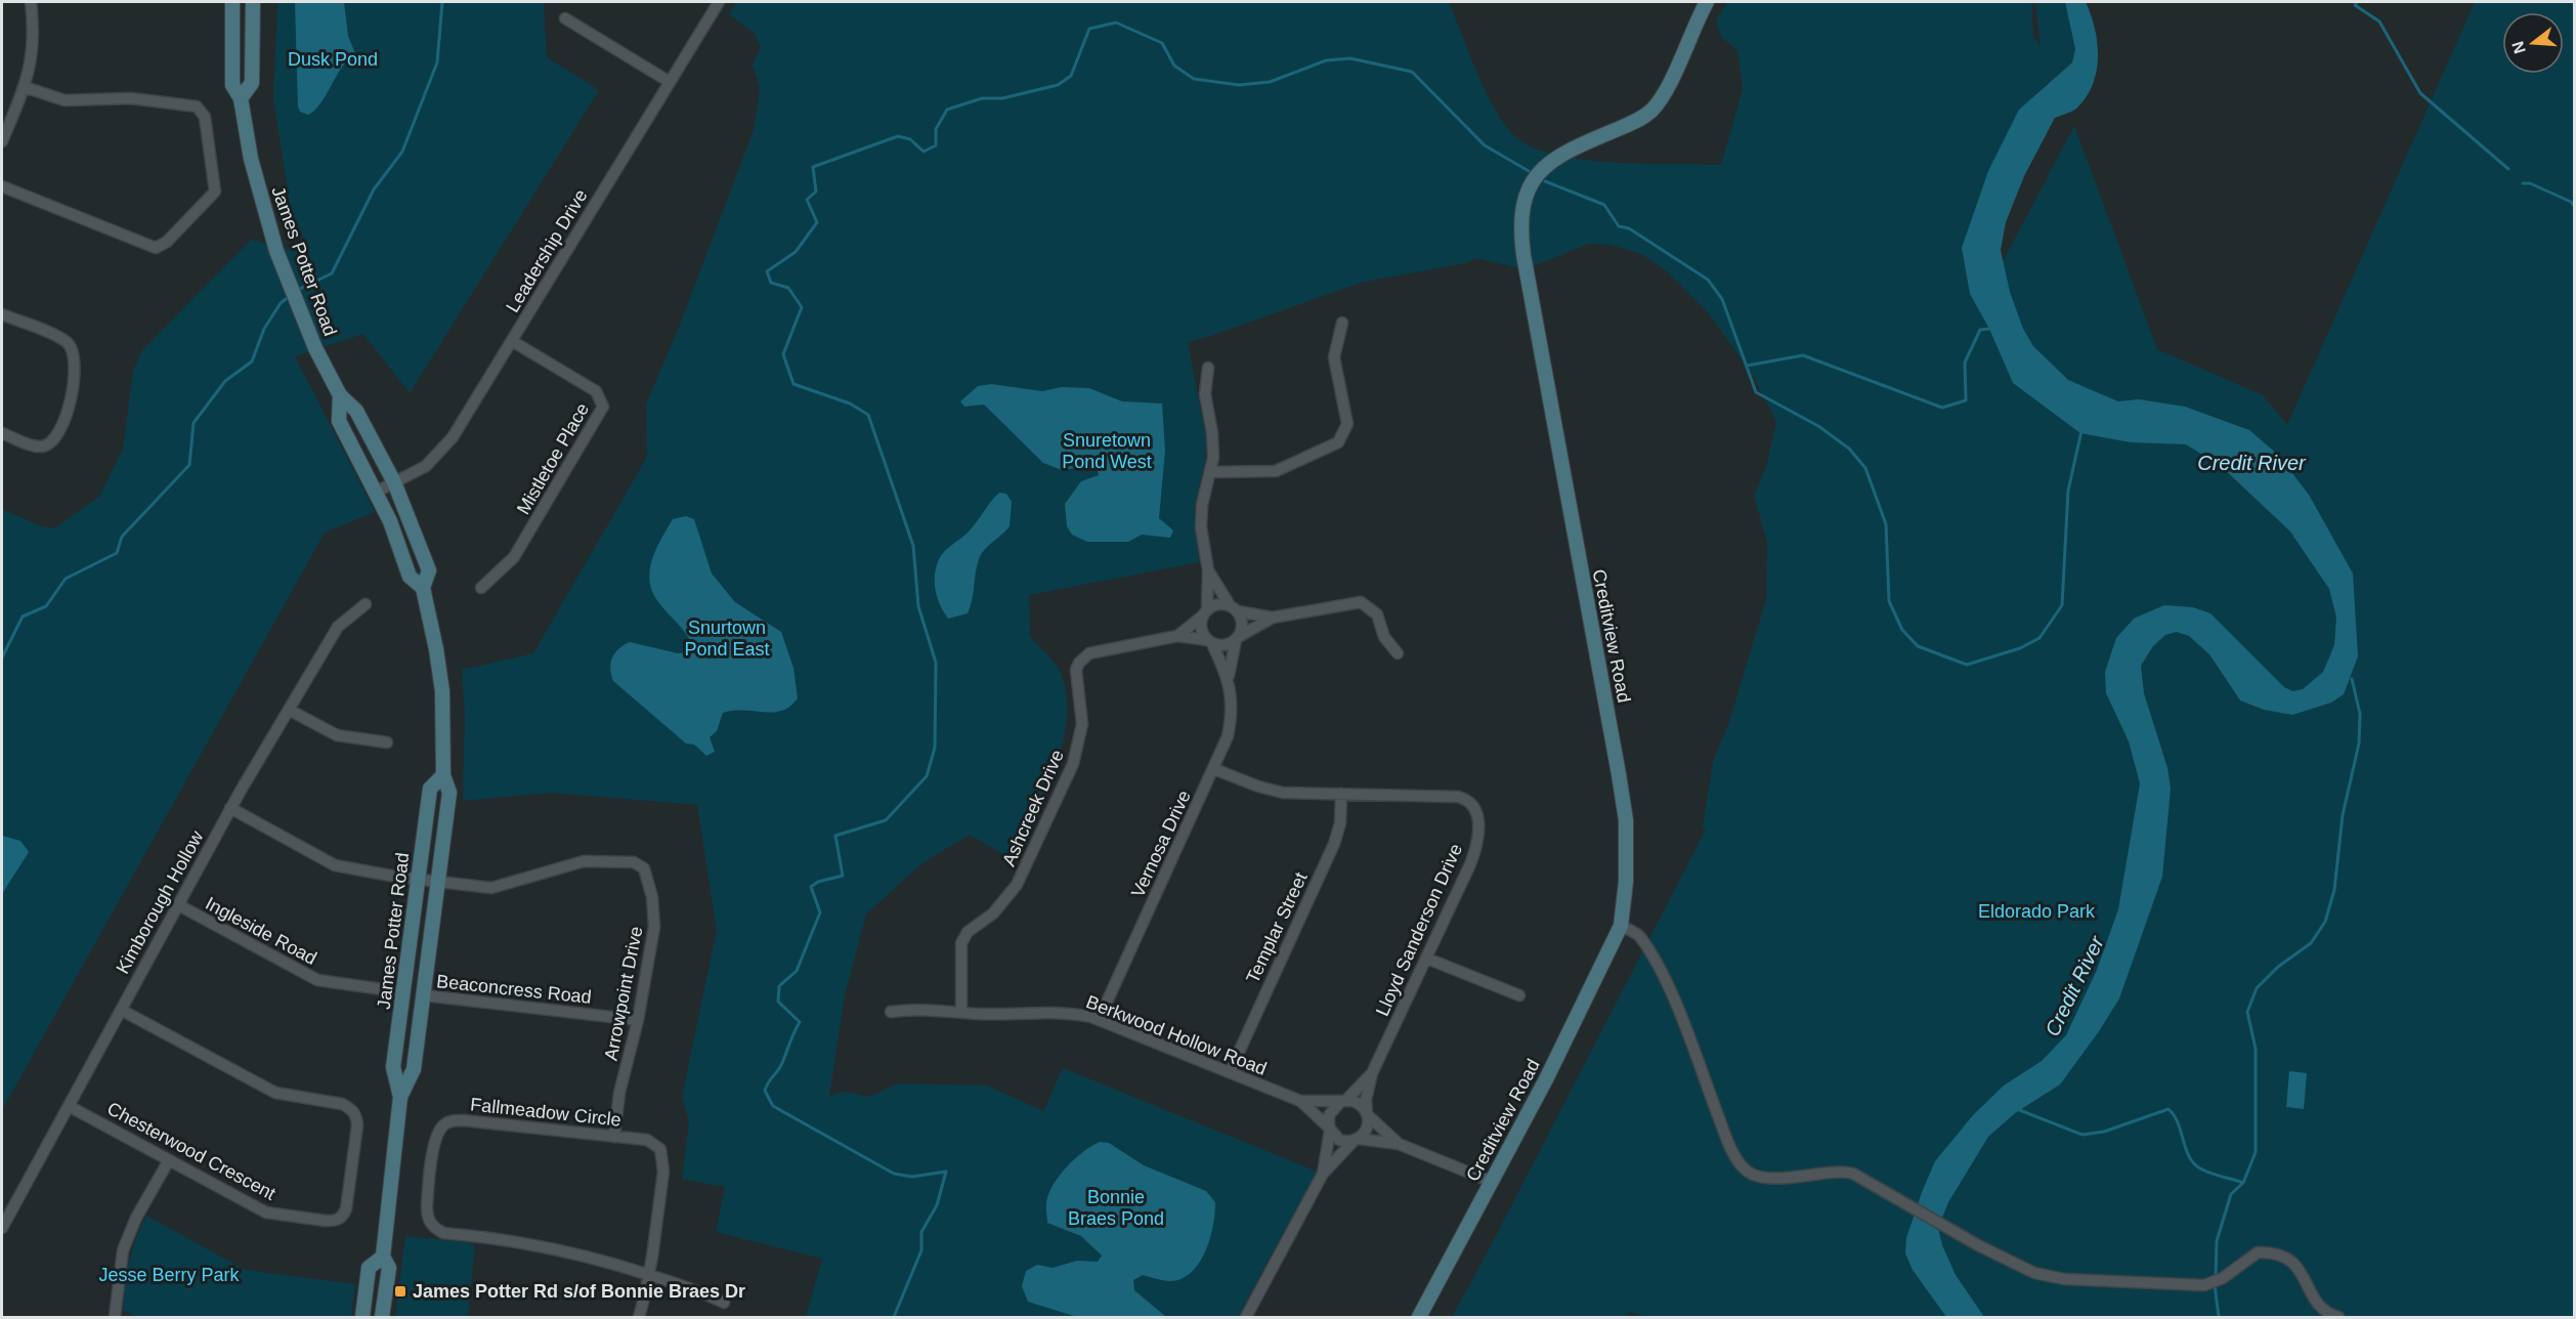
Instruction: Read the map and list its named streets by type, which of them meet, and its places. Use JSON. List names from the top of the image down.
{
  "streets": {
    "main road": ["James Potter Road", "Creditview Road"],
    "street": [
      "Leadership Drive",
      "Mistletoe Place",
      "Ashcreek Drive",
      "Vernosa Drive",
      "Kimborough Hollow",
      "Templar Street",
      "Lloyd Sanderson Drive",
      "Ingleside Road",
      "Beaconcress Road",
      "Arrowpoint Drive",
      "Berkwood Hollow Road",
      "Fallmeadow Circle",
      "Chesterwood Crescent"
    ]
  },
  "crossings": [
    ["Leadership Drive", "James Potter Road"],
    ["Leadership Drive", "Mistletoe Place"],
    ["James Potter Road", "Ingleside Road"],
    ["James Potter Road", "Beaconcress Road"],
    ["James Potter Road", "Arrowpoint Drive"],
    ["Ashcreek Drive", "Vernosa Drive"],
    ["Ashcreek Drive", "Berkwood Hollow Road"],
    ["Vernosa Drive", "Lloyd Sanderson Drive"],
    ["Vernosa Drive", "Berkwood Hollow Road"],
    ["Kimborough Hollow", "Ingleside Road"],
    ["Kimborough Hollow", "Arrowpoint Drive"],
    ["Kimborough Hollow", "Chesterwood Crescent"],
    ["Templar Street", "Lloyd Sanderson Drive"],
    ["Templar Street", "Berkwood Hollow Road"],
    ["Lloyd Sanderson Drive", "Berkwood Hollow Road"],
    ["Beaconcress Road", "Arrowpoint Drive"],
    ["Arrowpoint Drive", "Fallmeadow Circle"]
  ],
  "water": ["Credit River"],
  "parks": [
    "Dusk Pond",
    "Snuretown Pond West",
    "Snurtown Pond East",
    "Eldorado Park",
    "Bonnie Braes Pond",
    "Jesse Berry Park"
  ],
  "places": {
    "transit": ["James Potter Rd s/of Bonnie Braes Dr"]
  },
  "north": "left"
}
